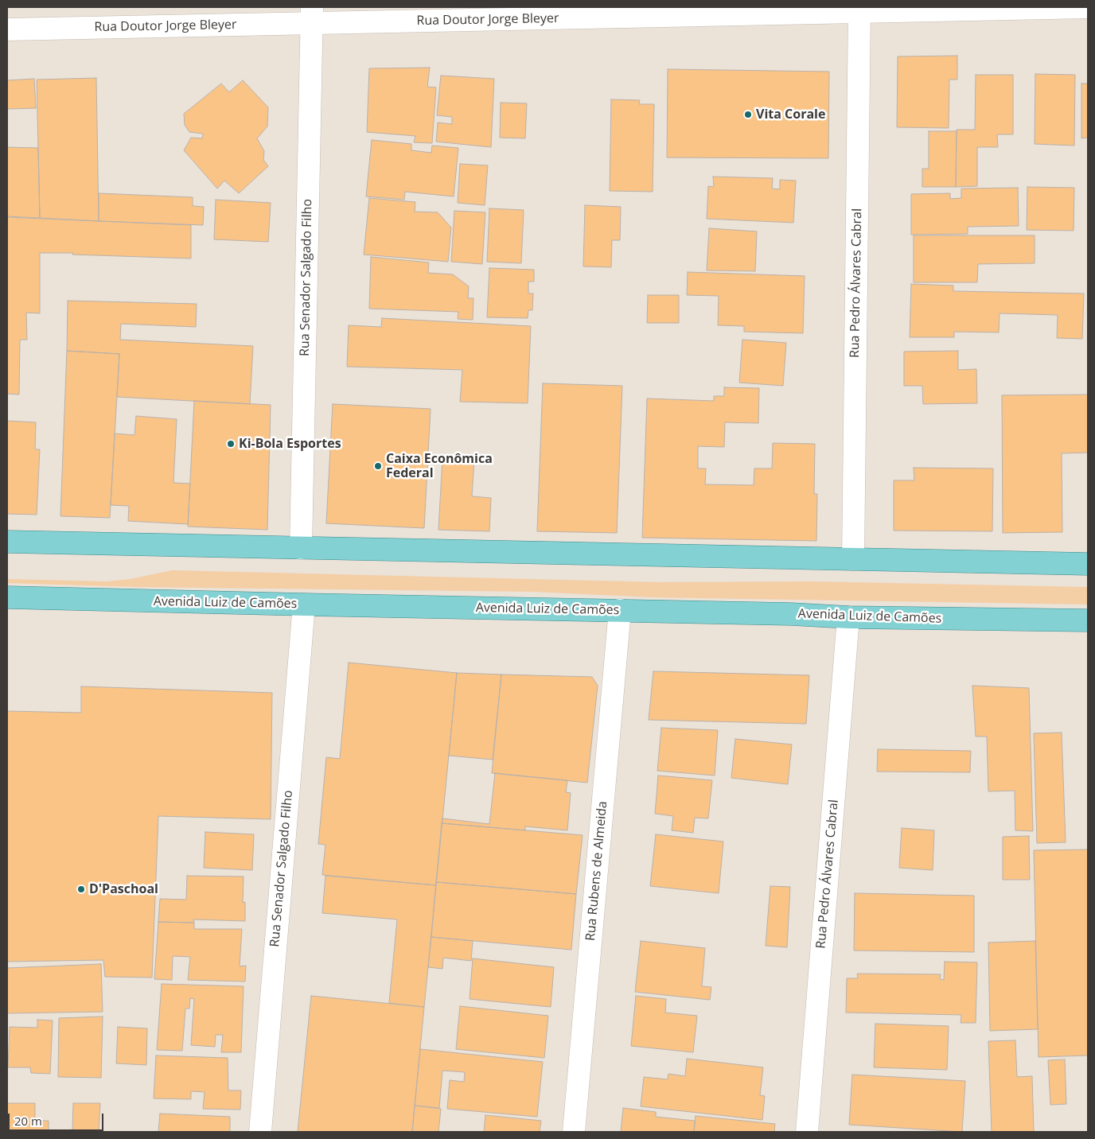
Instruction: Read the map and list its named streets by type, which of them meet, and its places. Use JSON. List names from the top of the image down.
{
  "streets": {
    "main road": ["Avenida Luiz de Camões"],
    "street": [
      "Rua Doutor Jorge Bleyer",
      "Rua Senador Salgado Filho",
      "Rua Pedro Álvares Cabral",
      "Rua Rubens de Almeida"
    ]
  },
  "crossings": [
    ["Rua Doutor Jorge Bleyer", "Rua Senador Salgado Filho"],
    ["Rua Doutor Jorge Bleyer", "Rua Pedro Álvares Cabral"],
    ["Rua Senador Salgado Filho", "Avenida Luiz de Camões"],
    ["Rua Pedro Álvares Cabral", "Avenida Luiz de Camões"],
    ["Avenida Luiz de Camões", "Rua Rubens de Almeida"]
  ],
  "places": [
    "Vita Corale",
    "Ki-Bola Esportes",
    "Caixa Econômica Federal",
    "D'Paschoal"
  ],
  "scale_bar": "20 m"
}
